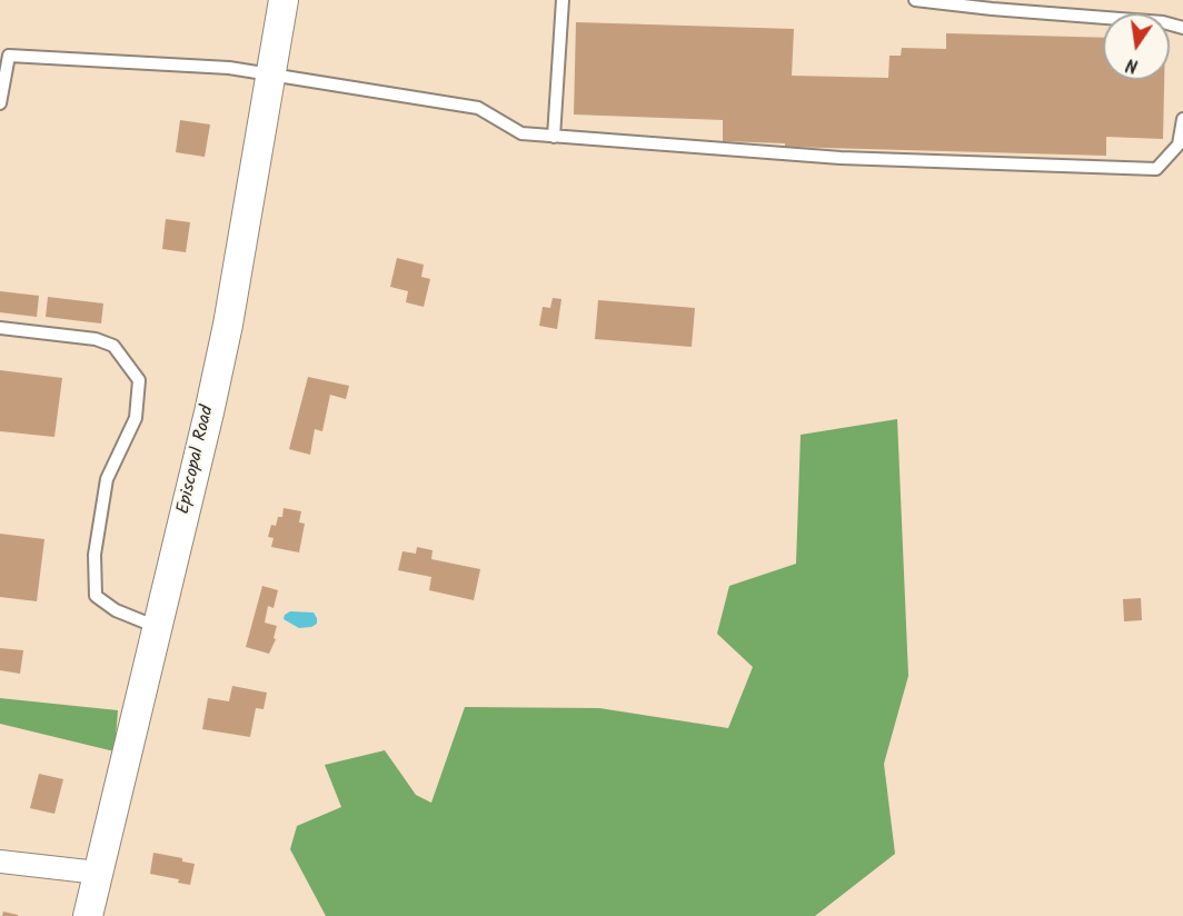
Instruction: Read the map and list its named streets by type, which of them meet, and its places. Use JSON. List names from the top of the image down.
{
  "streets": {
    "street": ["Episcopal Road"]
  },
  "north": "bottom"
}
